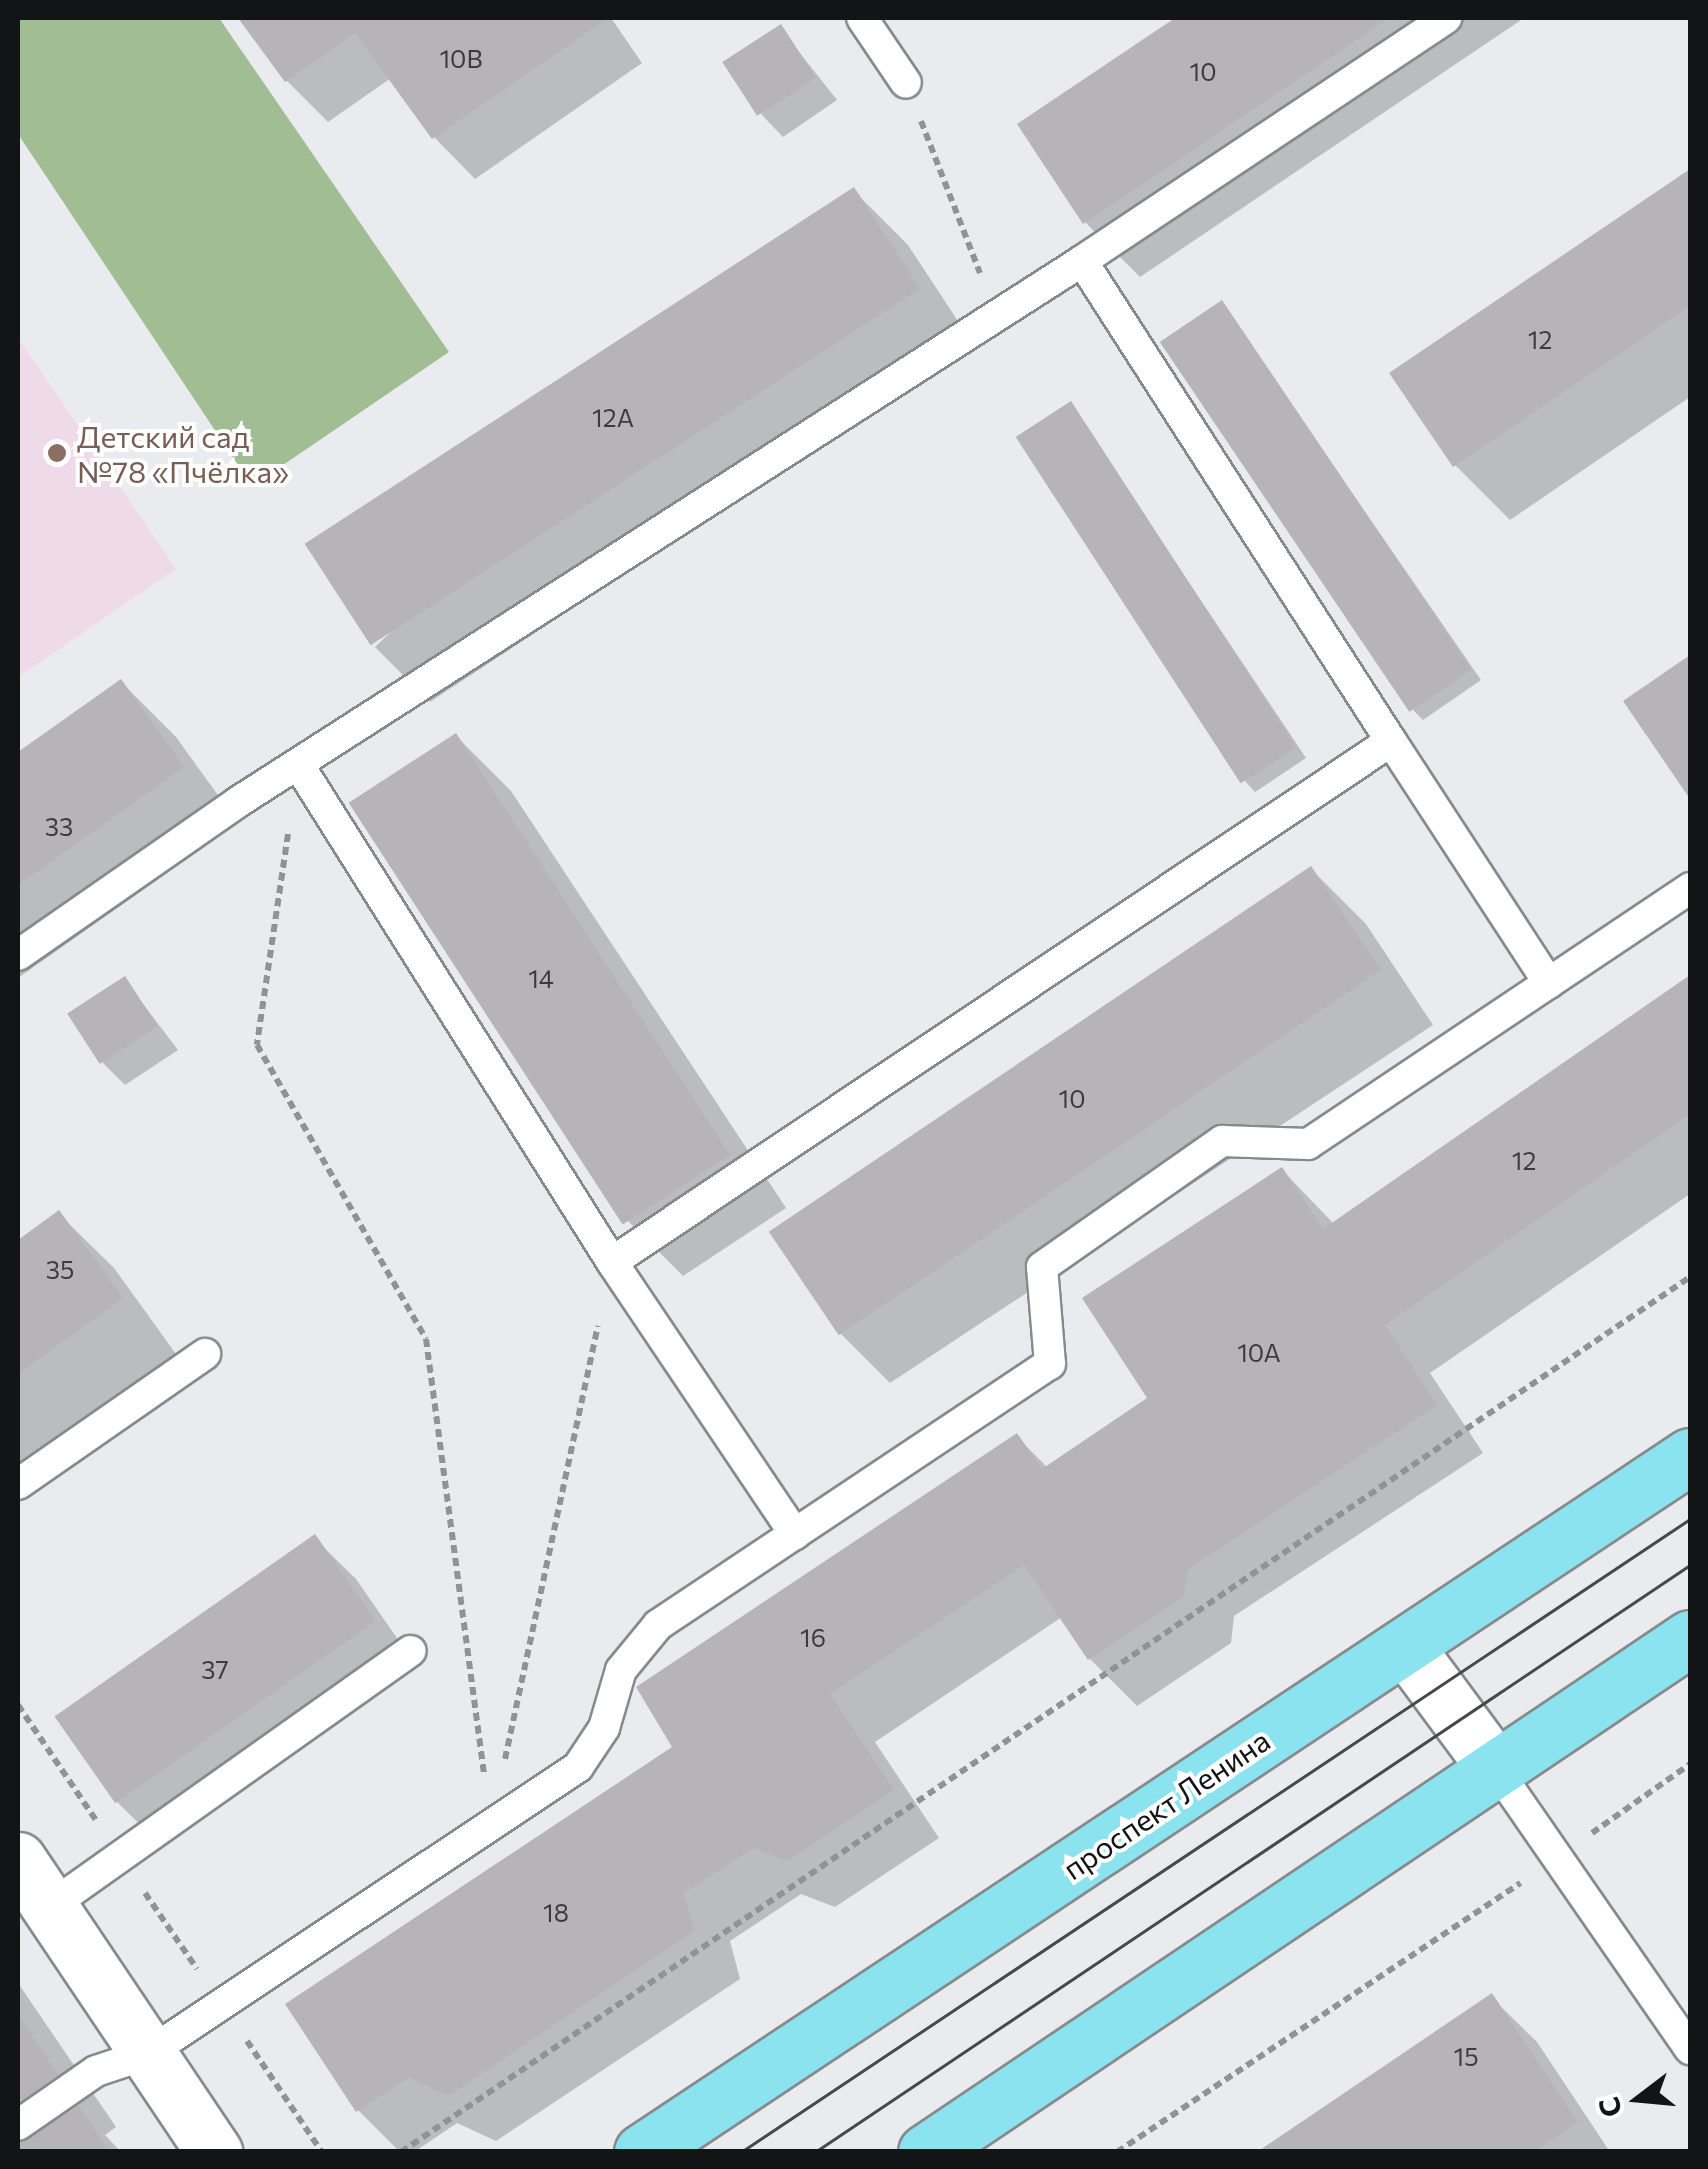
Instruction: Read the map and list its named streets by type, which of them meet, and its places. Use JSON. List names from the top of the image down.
{
  "streets": {
    "main road": ["проспект Ленина"]
  },
  "places": ["Детский сад №78 «Пчёлка»"],
  "house_numbers": [
    "10В",
    "10",
    "12",
    "12А",
    "33",
    "14",
    "10",
    "12",
    "35",
    "10А",
    "16",
    "37",
    "18",
    "15"
  ],
  "north": "left"
}
